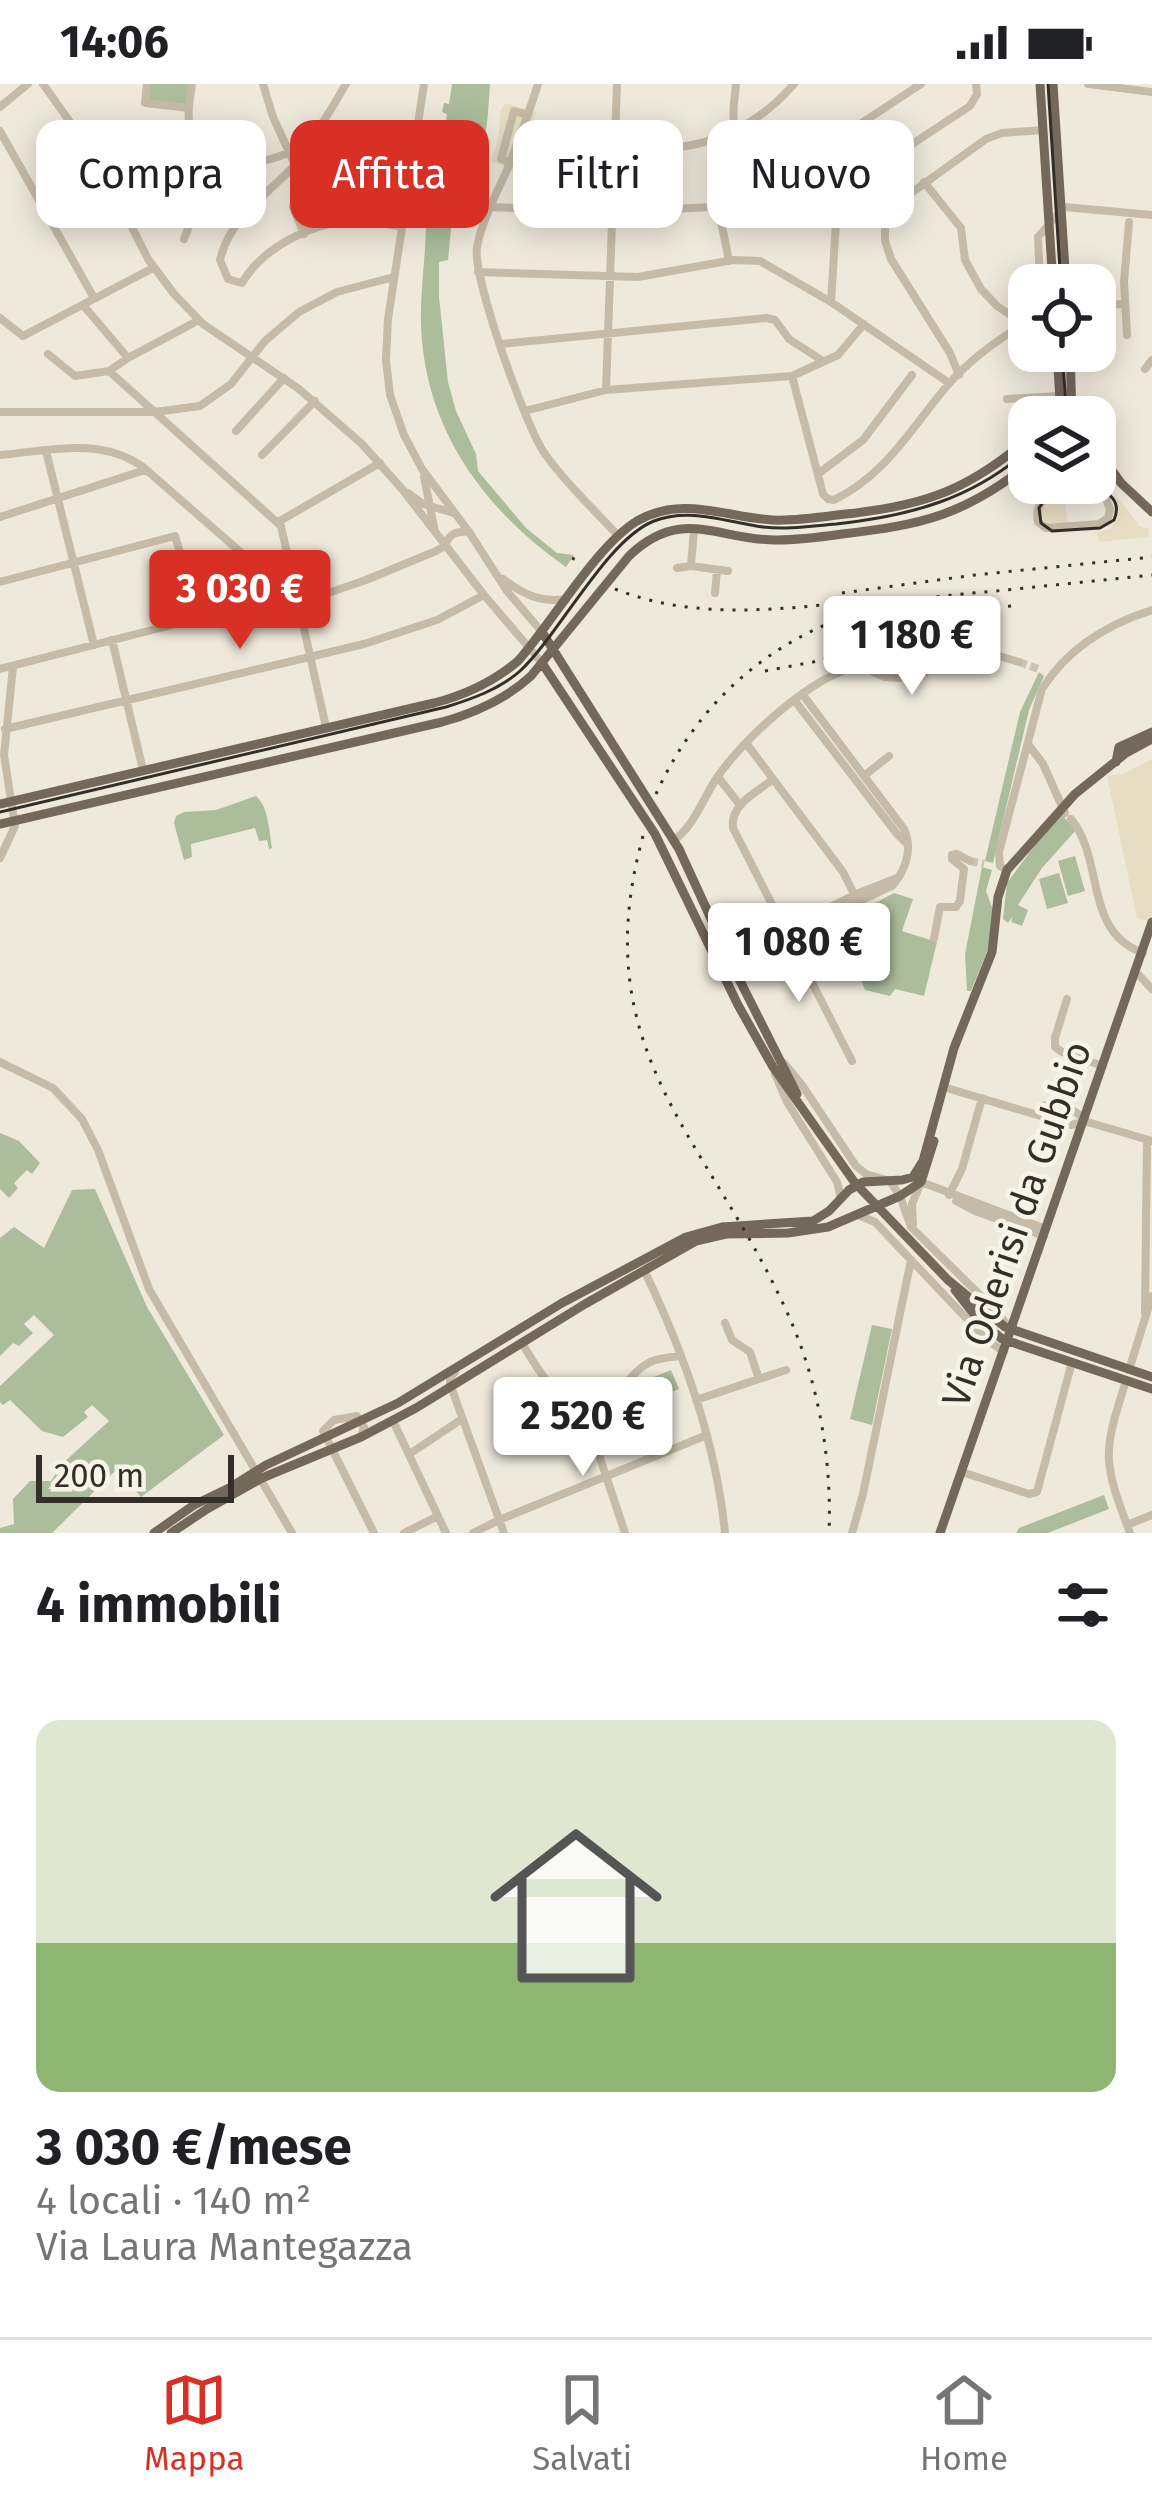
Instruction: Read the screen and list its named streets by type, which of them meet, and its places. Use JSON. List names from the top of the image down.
{
  "streets": {
    "main road": ["Via Oderisi da Gubbio"]
  },
  "scale_bar": "200 m",
  "page": {
    "status": "14:06",
    "chip": [
      "Compra",
      "Affitta",
      "Filtri",
      "Nuovo"
    ],
    "price": [
      "3 030 €",
      "1 180 €",
      "1 080 €",
      "2 520 €"
    ],
    "scale": "200 m",
    "heading": "4 immobili",
    "list": [
      {
        "name": "3 030 €/mese",
        "note": "4 locali · 140 m² · Via Laura Mantegazza"
      }
    ],
    "tabs": ["Mappa", "Salvati", "Home"]
  }
}
